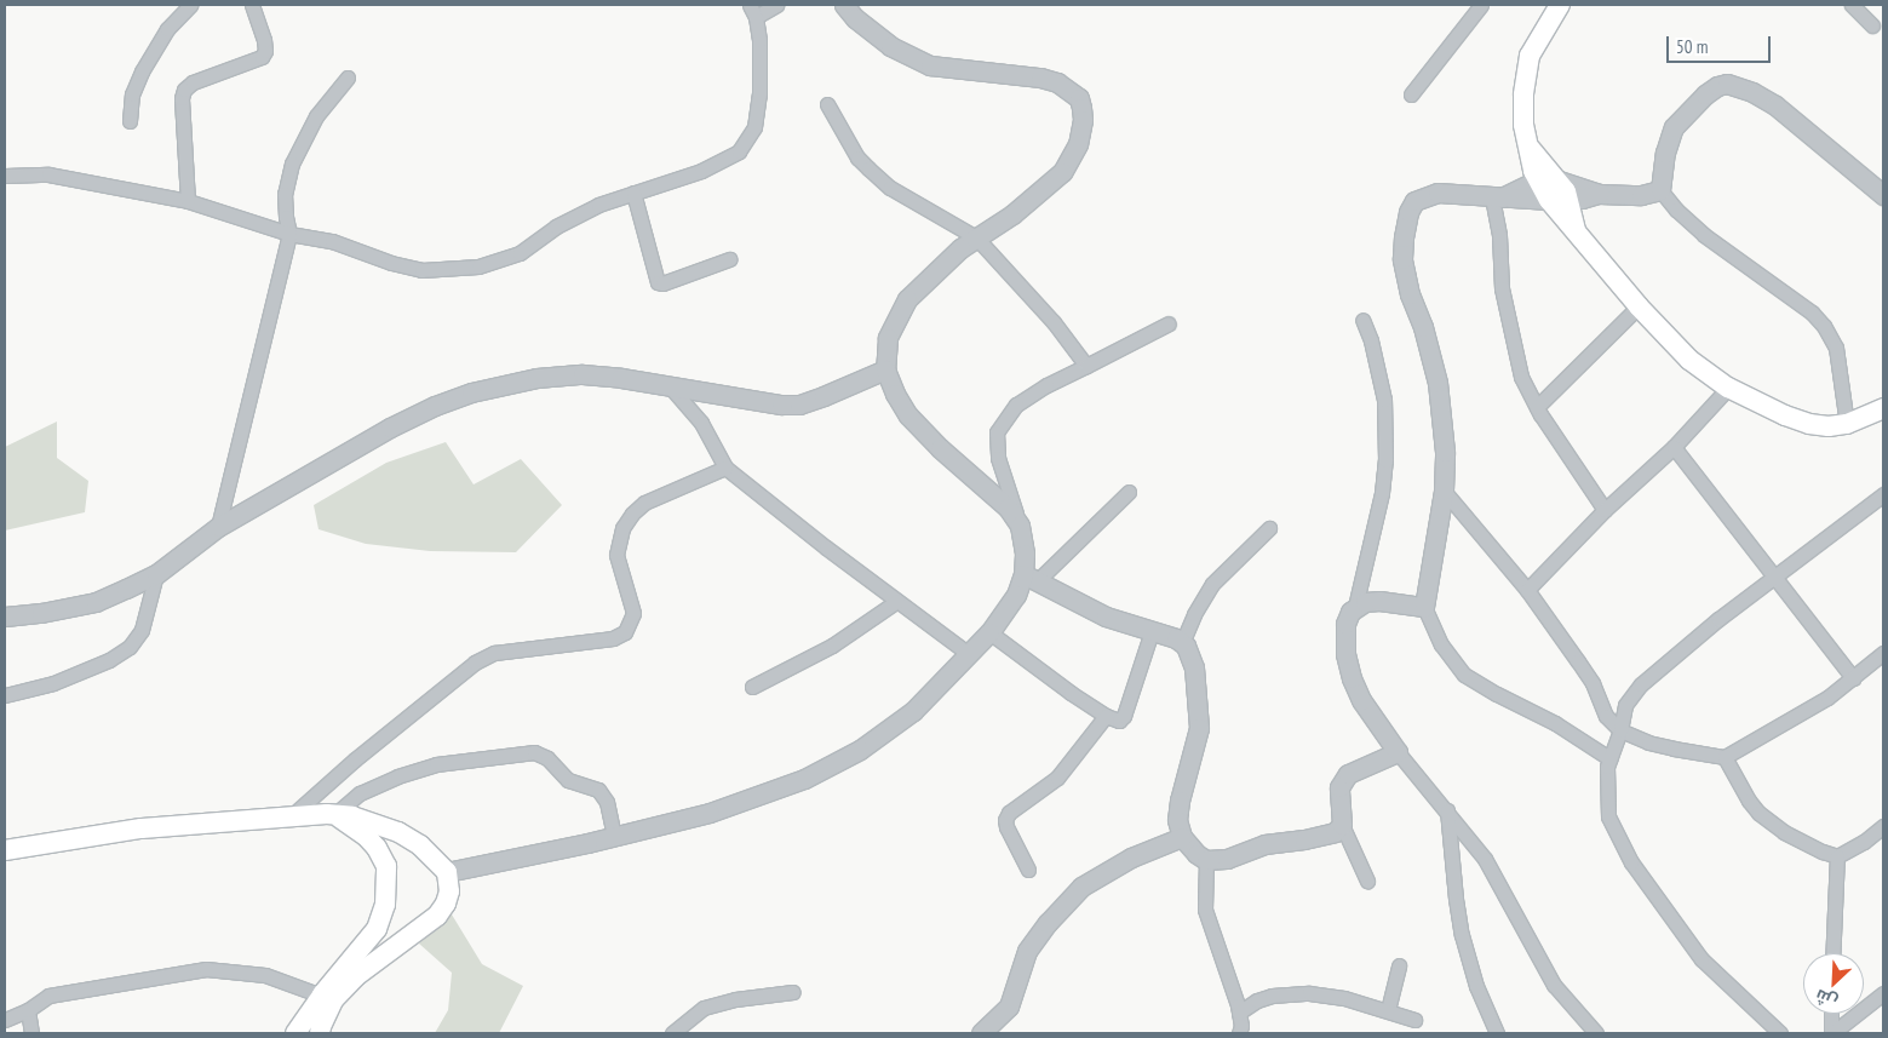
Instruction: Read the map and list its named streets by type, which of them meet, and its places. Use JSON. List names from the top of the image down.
{
  "scale_bar": "50 m",
  "north": "bottom left"
}
